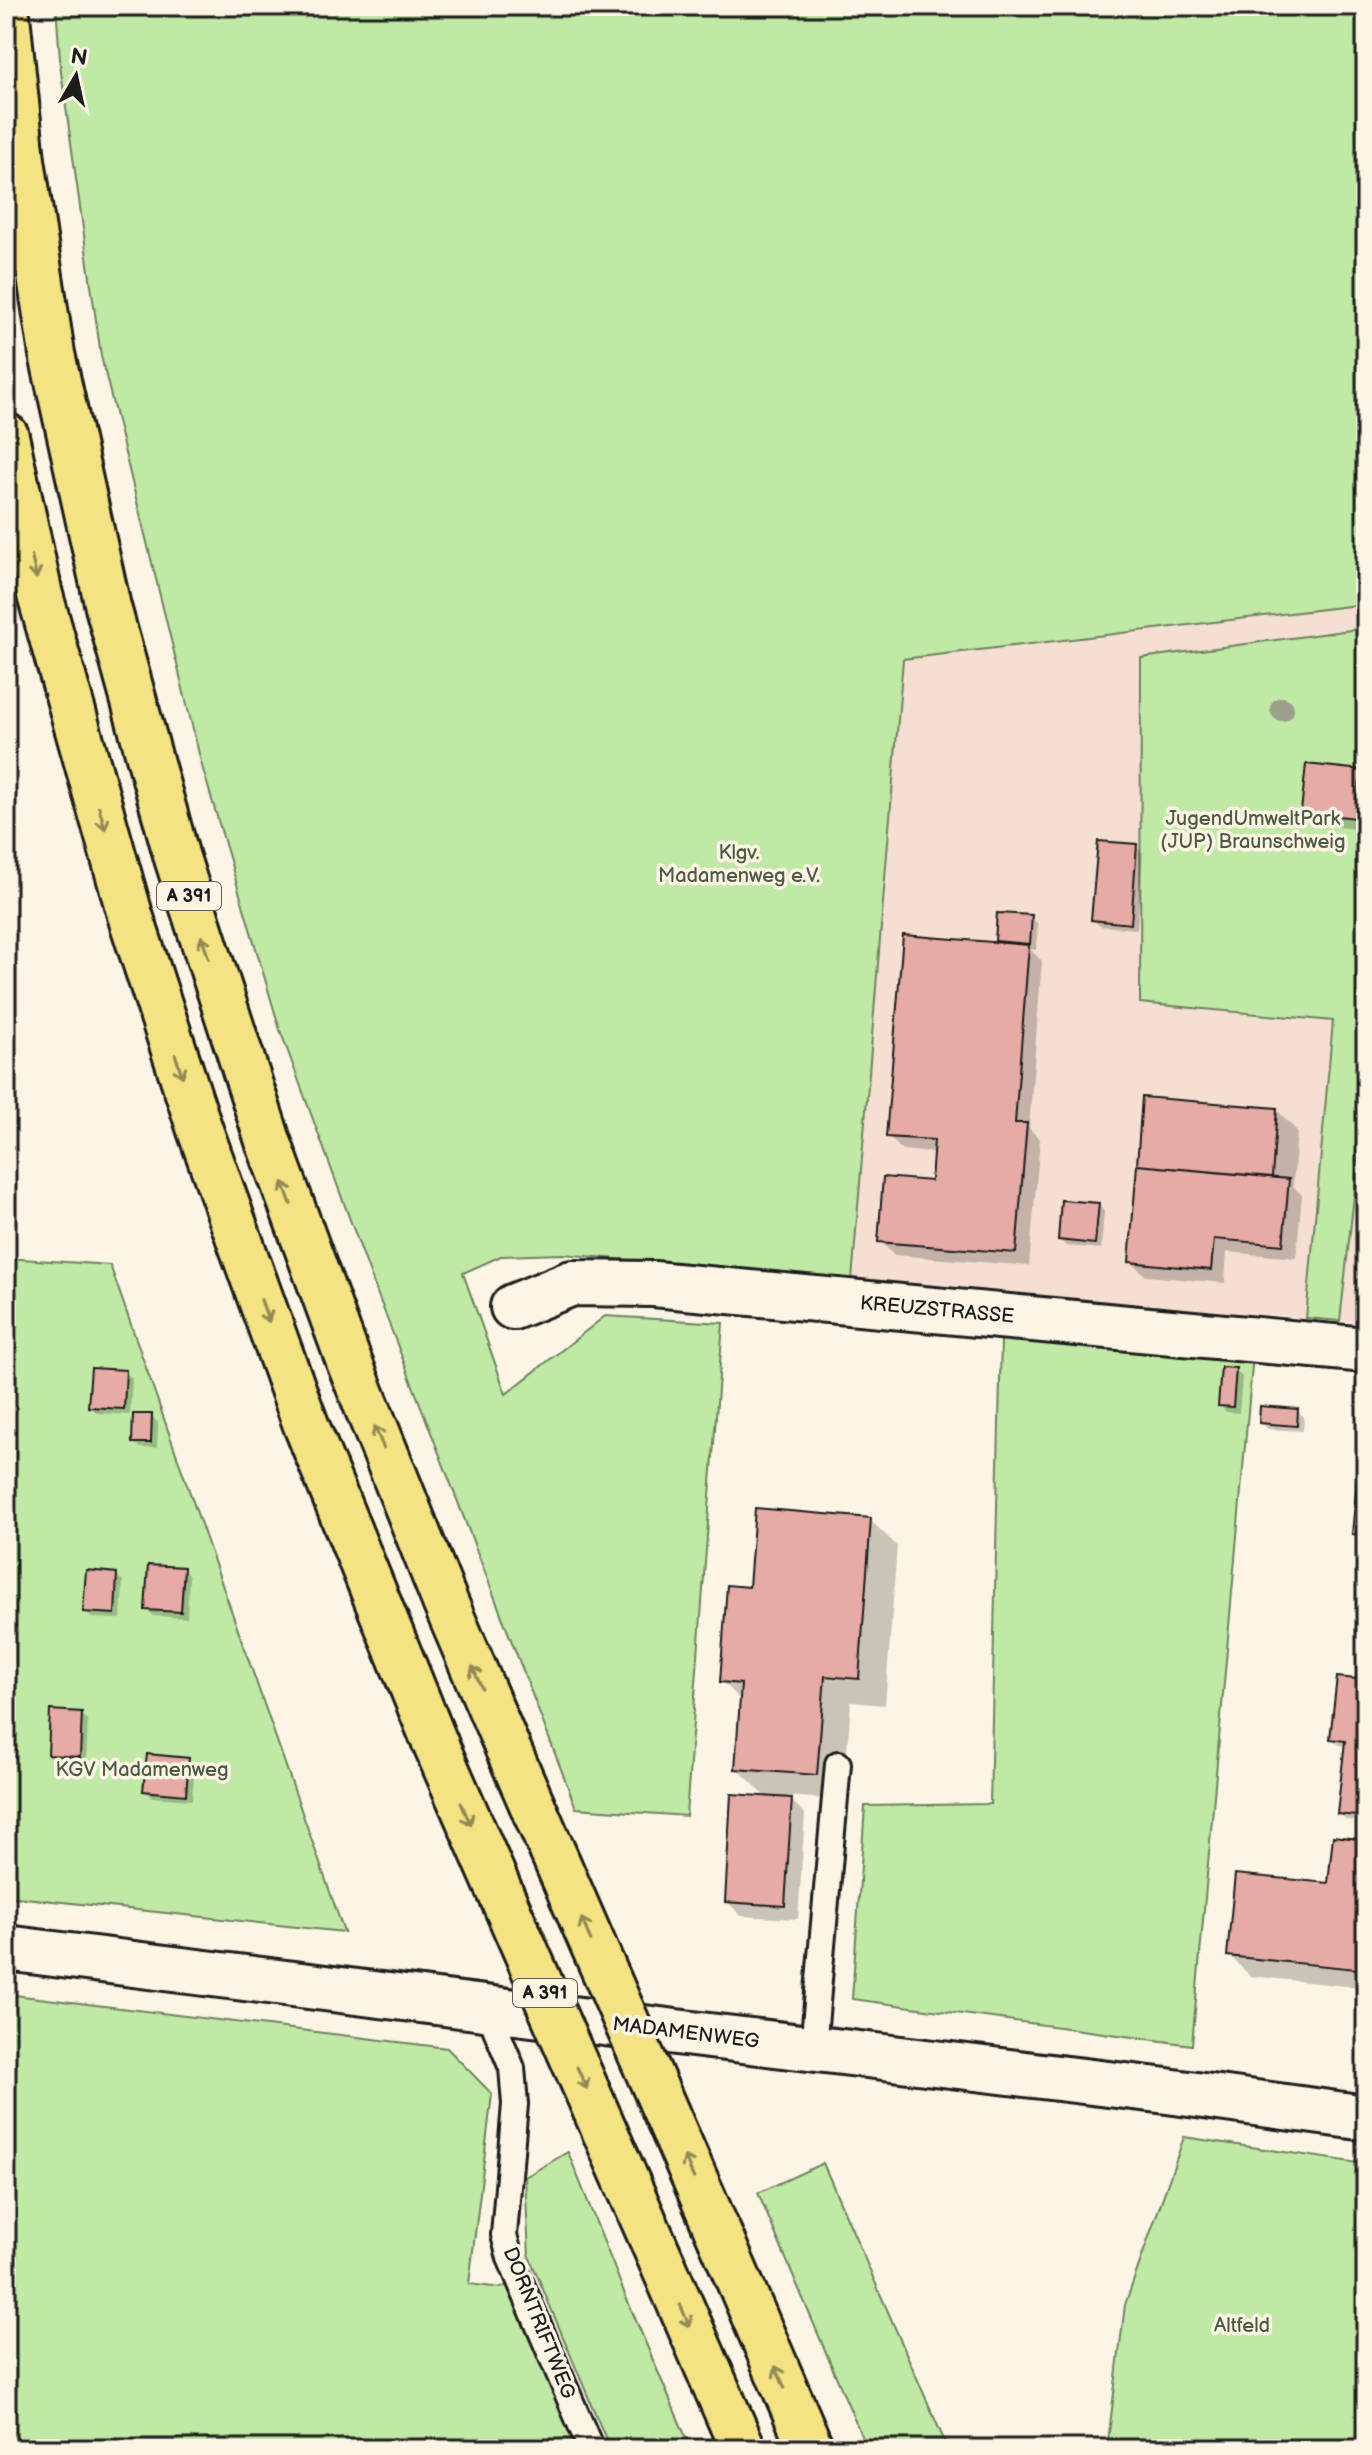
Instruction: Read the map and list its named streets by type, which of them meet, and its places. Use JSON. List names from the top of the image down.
{
  "streets": {
    "highway": ["A 391"],
    "street": ["KREUZSTRASSE", "MADAMENWEG"],
    "lane": ["DORNTRIFTWEG"]
  },
  "crossings": [
    ["MADAMENWEG", "DORNTRIFTWEG"]
  ],
  "parks": [
    "JugendUmweltPark (JUP) Braunschweig",
    "Klgv. Madamenweg e.V.",
    "KGV Madamenweg",
    "Altfeld"
  ],
  "north": "top"
}
